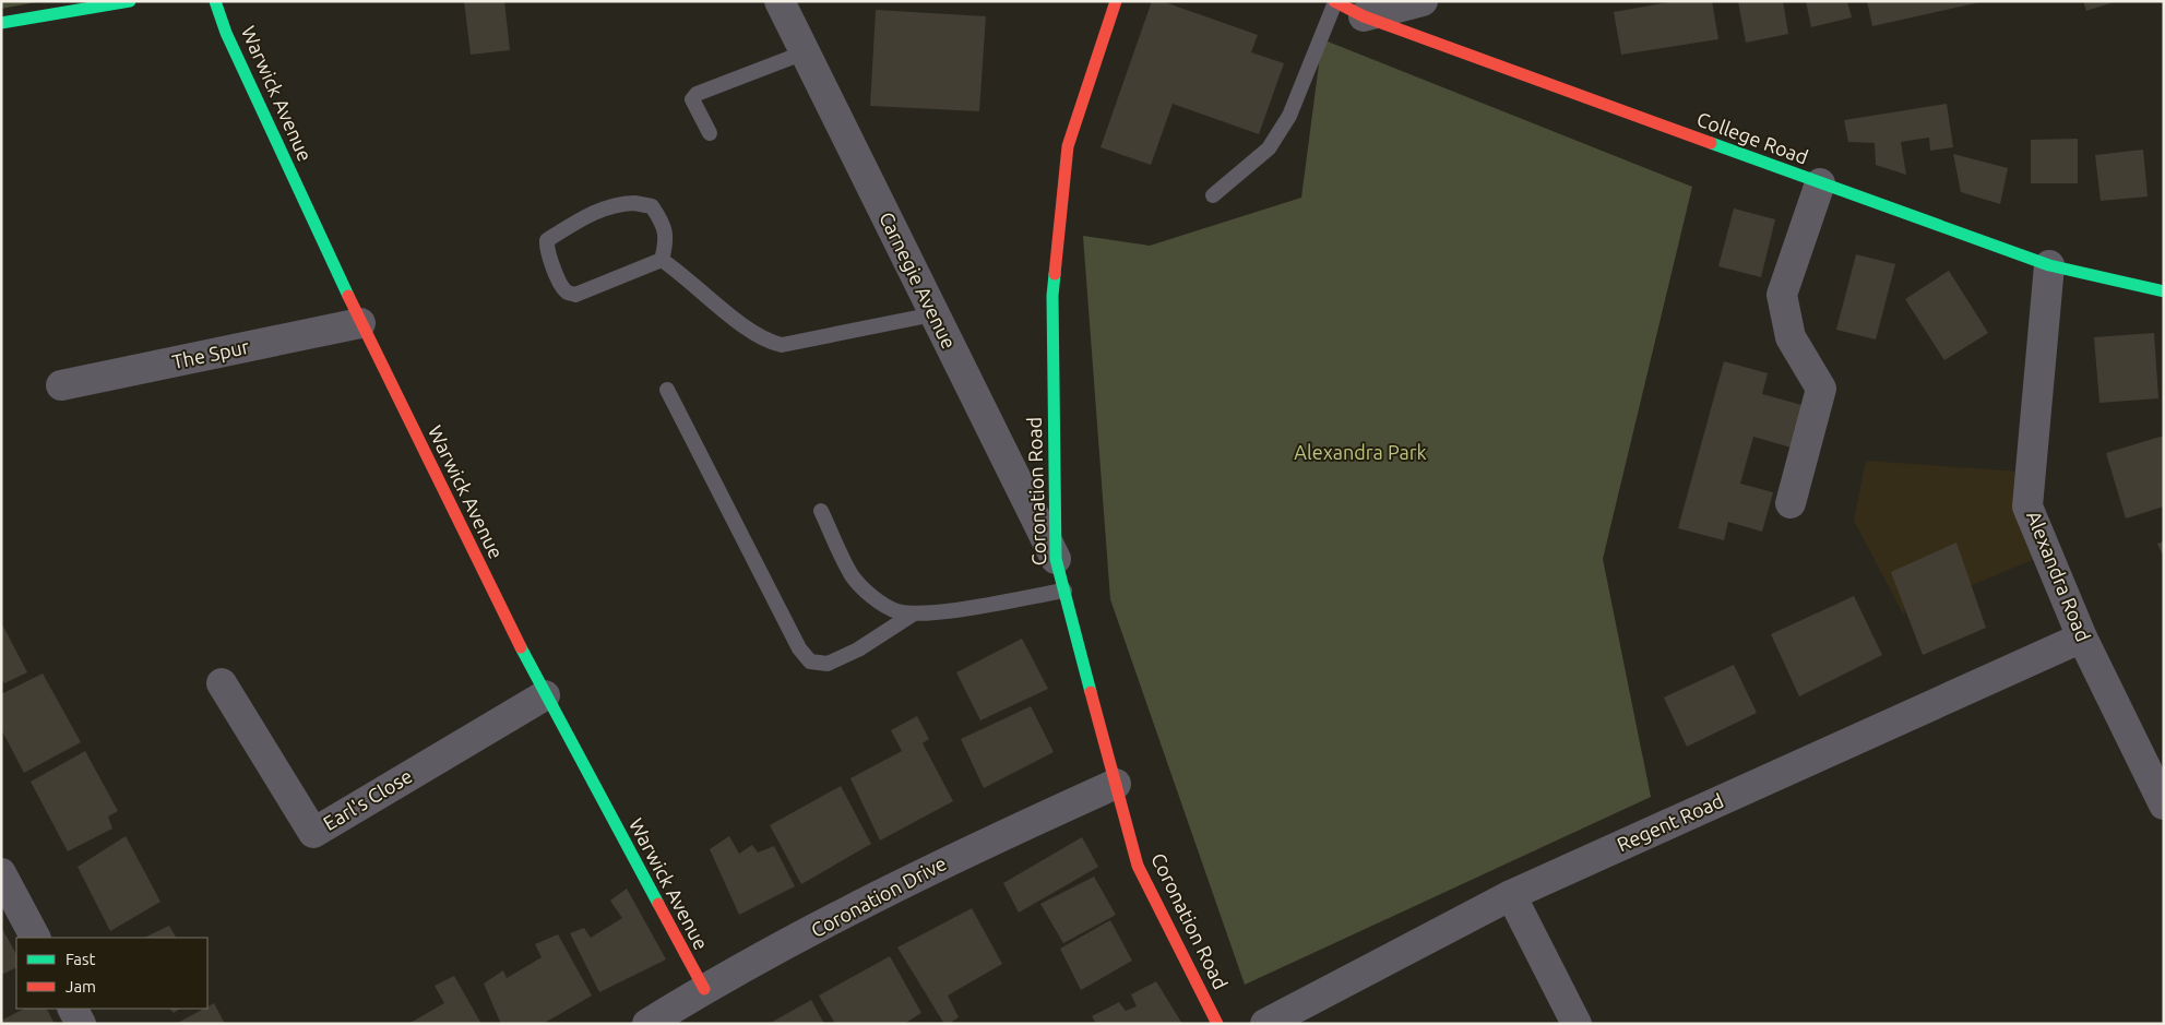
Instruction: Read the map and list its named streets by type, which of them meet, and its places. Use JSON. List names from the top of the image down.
{
  "streets": {
    "street": [
      "Warwick Avenue",
      "College Road",
      "Carnegie Avenue",
      "The Spur",
      "Coronation Road",
      "Alexandra Road",
      "Earl's Close",
      "Regent Road",
      "Coronation Drive"
    ]
  },
  "crossings": [
    ["Warwick Avenue", "The Spur"],
    ["Warwick Avenue", "Earl's Close"],
    ["Warwick Avenue", "Coronation Drive"],
    ["College Road", "Alexandra Road"],
    ["Carnegie Avenue", "Coronation Road"],
    ["Coronation Road", "Coronation Drive"],
    ["Alexandra Road", "Regent Road"]
  ],
  "parks": ["Alexandra Park"],
  "legend": ["Fast", "Jam"]
}
